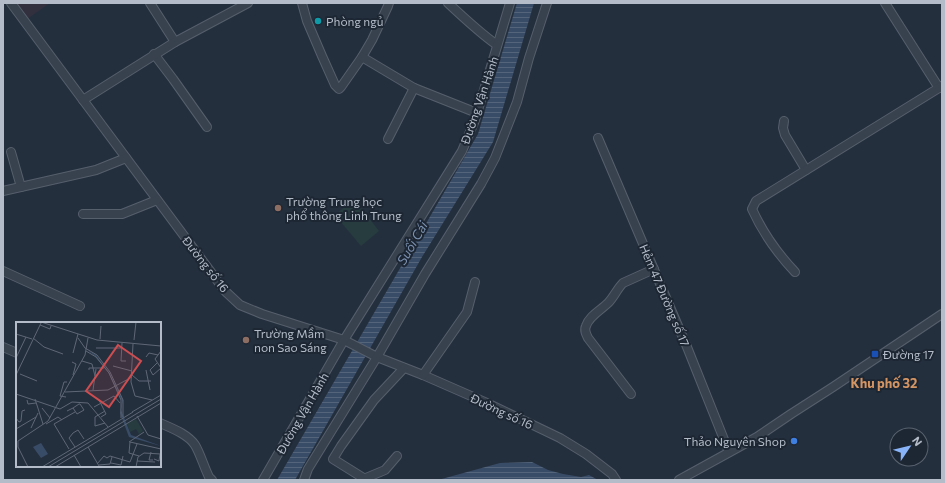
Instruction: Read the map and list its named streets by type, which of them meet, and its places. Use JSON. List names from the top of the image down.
{
  "streets": {
    "street": ["Đường Vận Hành", "Đường số 16", "Hẻm 47 Đường số 17"]
  },
  "crossings": [
    ["Đường Vận Hành", "Đường số 16"]
  ],
  "districts": ["Khu phố 32"],
  "water": ["Suối Cái"],
  "places": {
    "other": [
      "Phòng ngủ",
      "Trường Trung học phổ thông Linh Trung",
      "Trường Mầm non Sao Sáng",
      "Thảo Nguyên Shop"
    ],
    "transit": ["Đường 17"]
  },
  "north": "top right"
}
